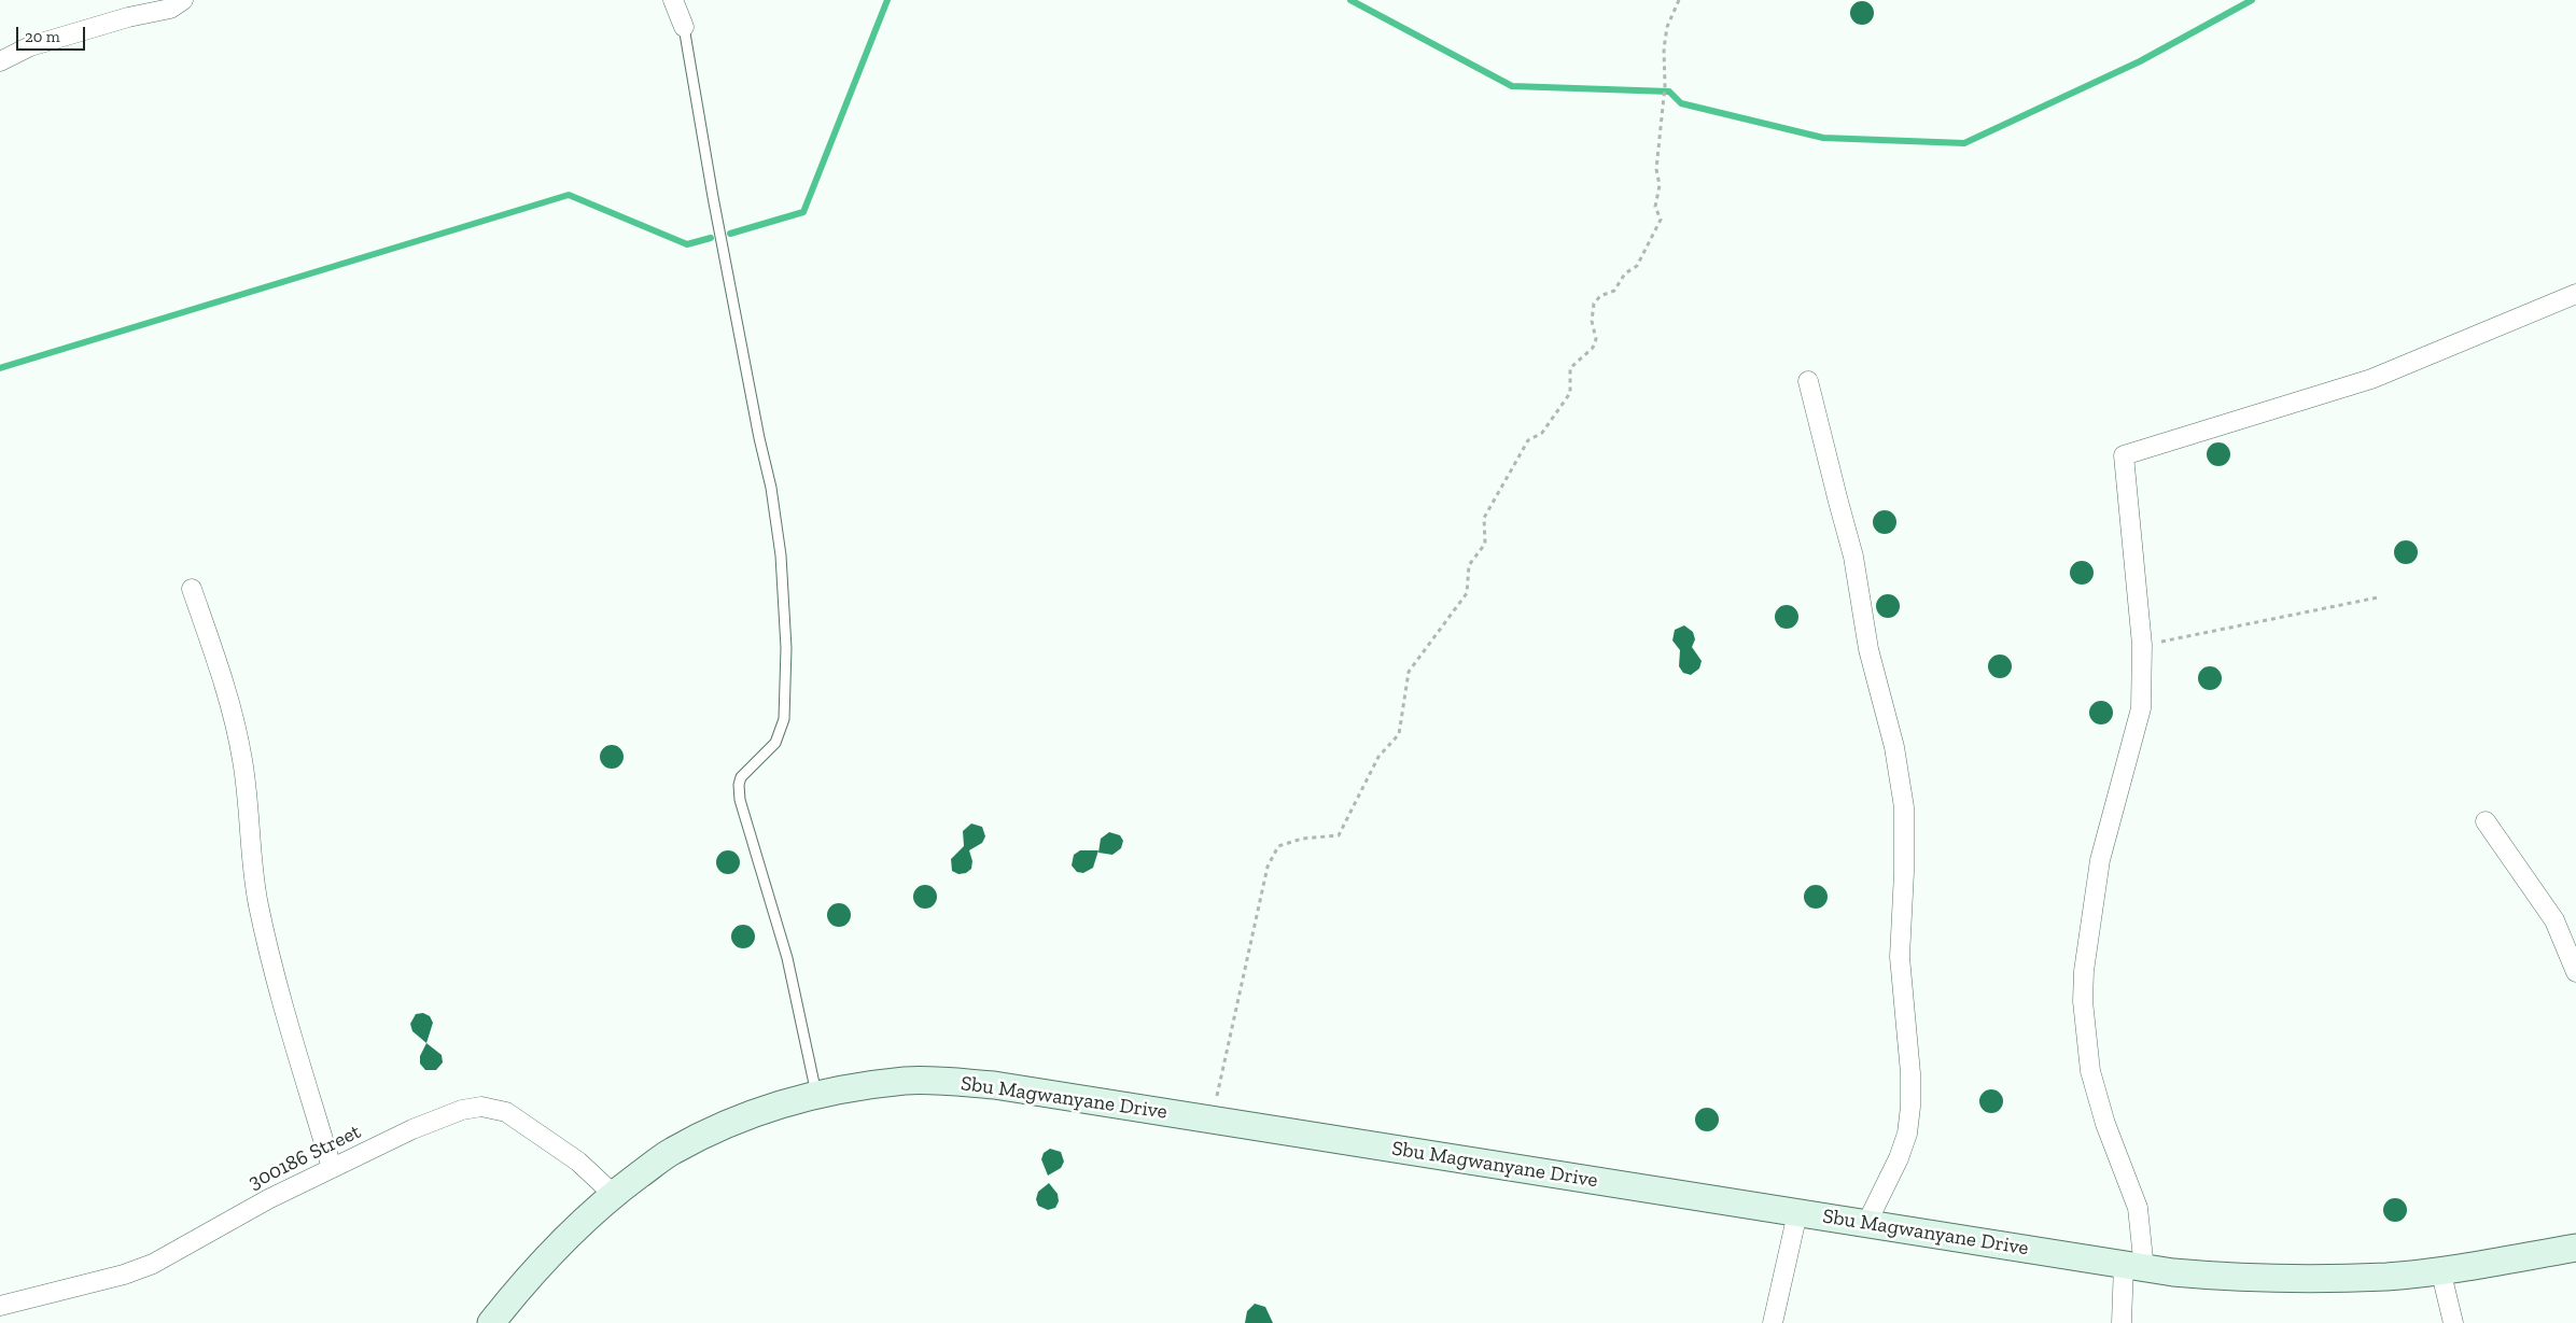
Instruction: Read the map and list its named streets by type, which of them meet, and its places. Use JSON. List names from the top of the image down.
{
  "streets": {
    "main road": ["Sbu Magwanyane Drive"],
    "street": ["300186 Street"]
  },
  "crossings": [
    ["Sbu Magwanyane Drive", "300186 Street"]
  ],
  "scale_bar": "20 m"
}
